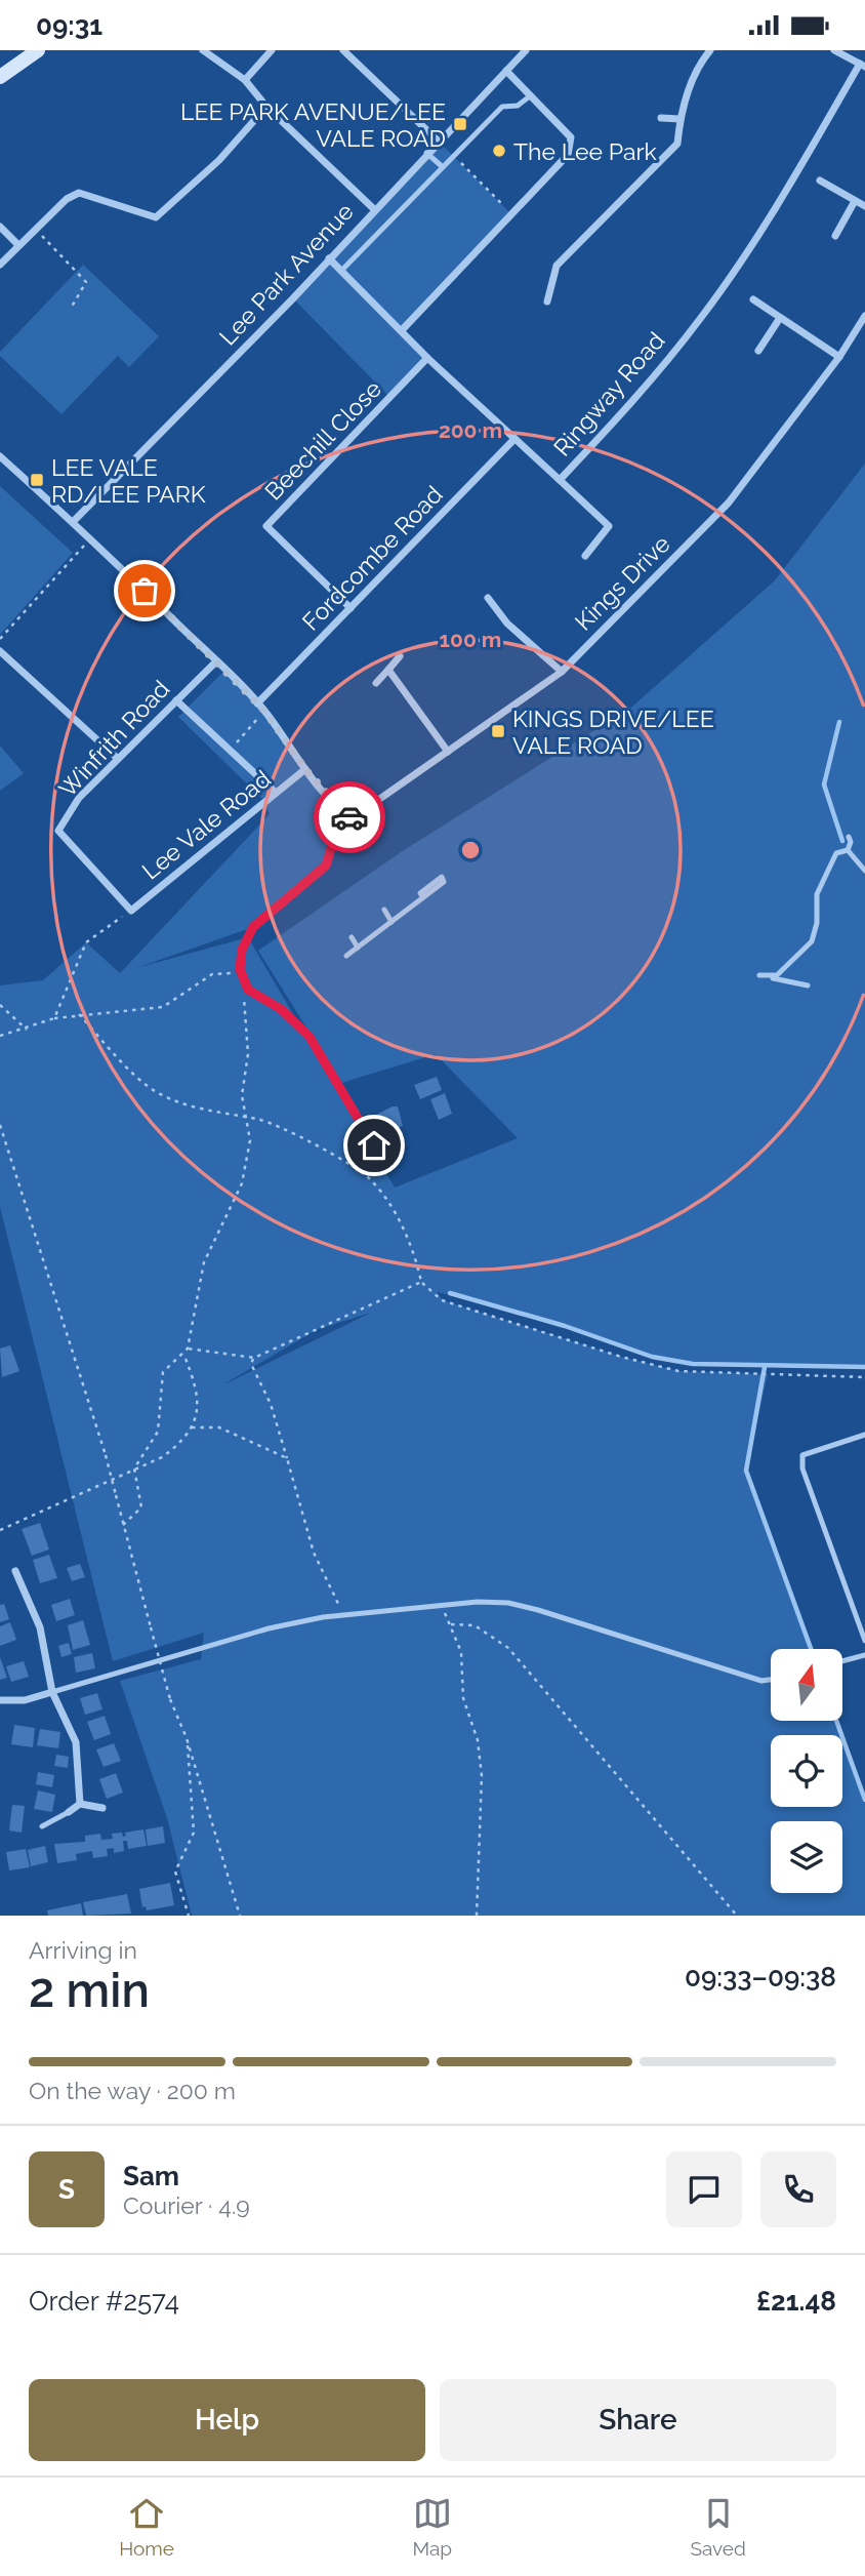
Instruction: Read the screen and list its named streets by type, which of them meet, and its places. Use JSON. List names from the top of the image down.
{
  "streets": {
    "street": [
      "Lee Park Avenue",
      "Ringway Road",
      "Beechill Close",
      "Fordcombe Road",
      "Kings Drive",
      "Winfrith Road",
      "Lee Vale Road"
    ]
  },
  "crossings": [
    ["Lee Park Avenue", "Ringway Road"],
    ["Lee Park Avenue", "Lee Vale Road"],
    ["Ringway Road", "Beechill Close"],
    ["Ringway Road", "Fordcombe Road"],
    ["Beechill Close", "Fordcombe Road"],
    ["Fordcombe Road", "Lee Vale Road"],
    ["Kings Drive", "Lee Vale Road"],
    ["Winfrith Road", "Lee Vale Road"]
  ],
  "places": {
    "transit": ["LEE PARK AVENUE/LEE VALE ROAD", "LEE VALE RD/LEE PARK", "KINGS DRIVE/LEE VALE ROAD"],
    "other": ["The Lee Park"]
  },
  "north": "top",
  "page": {
    "status": "09:31",
    "heading": ["2 min", "Arriving in", "09:33–09:38"],
    "panel": [
      "Sam",
      "Courier · 4.9",
      "Order #2574",
      "£21.48"
    ],
    "bar": "On the way · 200 m",
    "round": "S",
    "buttons": ["Help", "Share"],
    "tabs": ["Home", "Map", "Saved"]
  },
  "rings": ["200 m", "100 m"]
}
